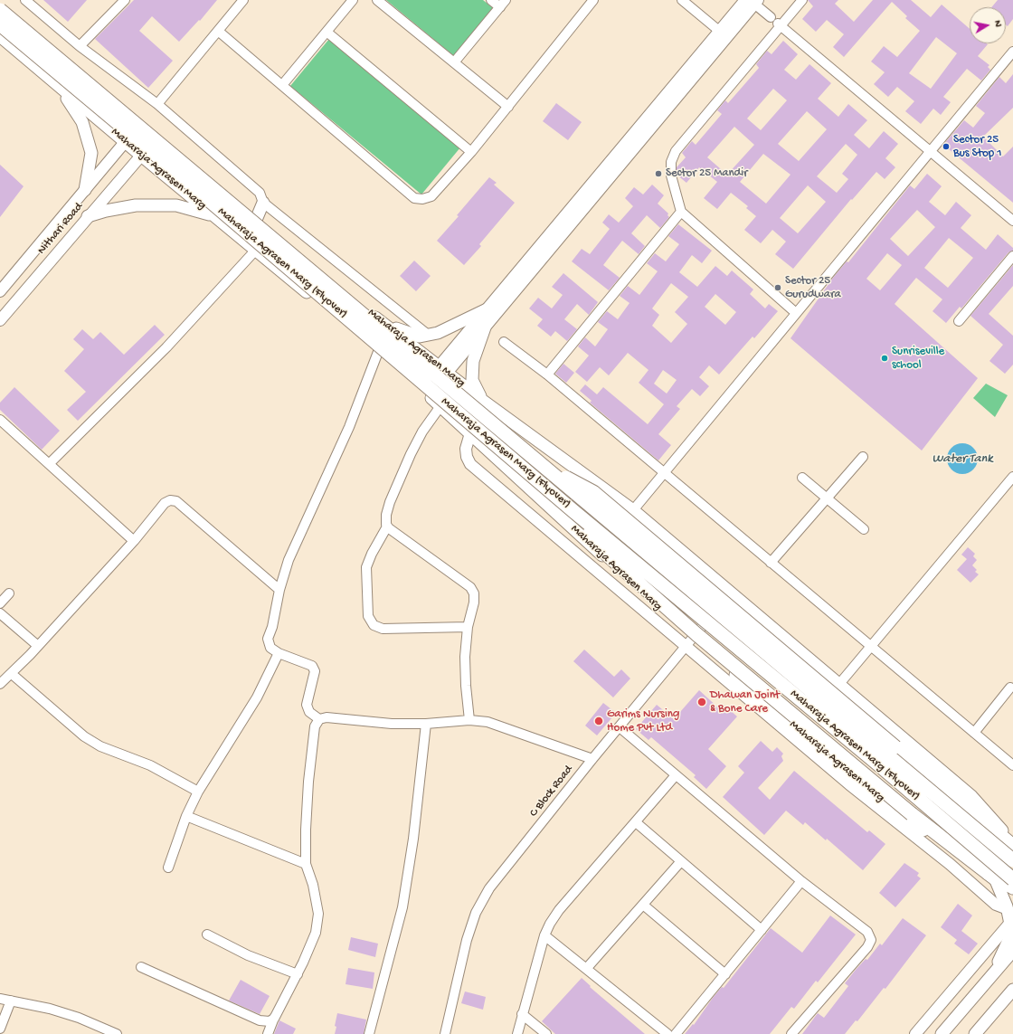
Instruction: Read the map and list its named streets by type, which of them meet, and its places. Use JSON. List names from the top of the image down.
{
  "streets": {
    "main road": ["Maharaja Agrasen Marg", "Maharaja Agrasen Marg (Flyover)"],
    "street": ["Nithari Road", "C Block Road"]
  },
  "crossings": [
    ["Maharaja Agrasen Marg", "Nithari Road"],
    ["Maharaja Agrasen Marg", "C Block Road"]
  ],
  "water": ["Water Tank"],
  "places": [
    "Sector 25 Bus Stop 1",
    "Sector 25 Mandir",
    "Sector 25 Gurudwara",
    "Sunriseville school",
    "Dhawan Joint & Bone Care",
    "Garims Nursing Home Pvt Ltd"
  ],
  "north": "right"
}
